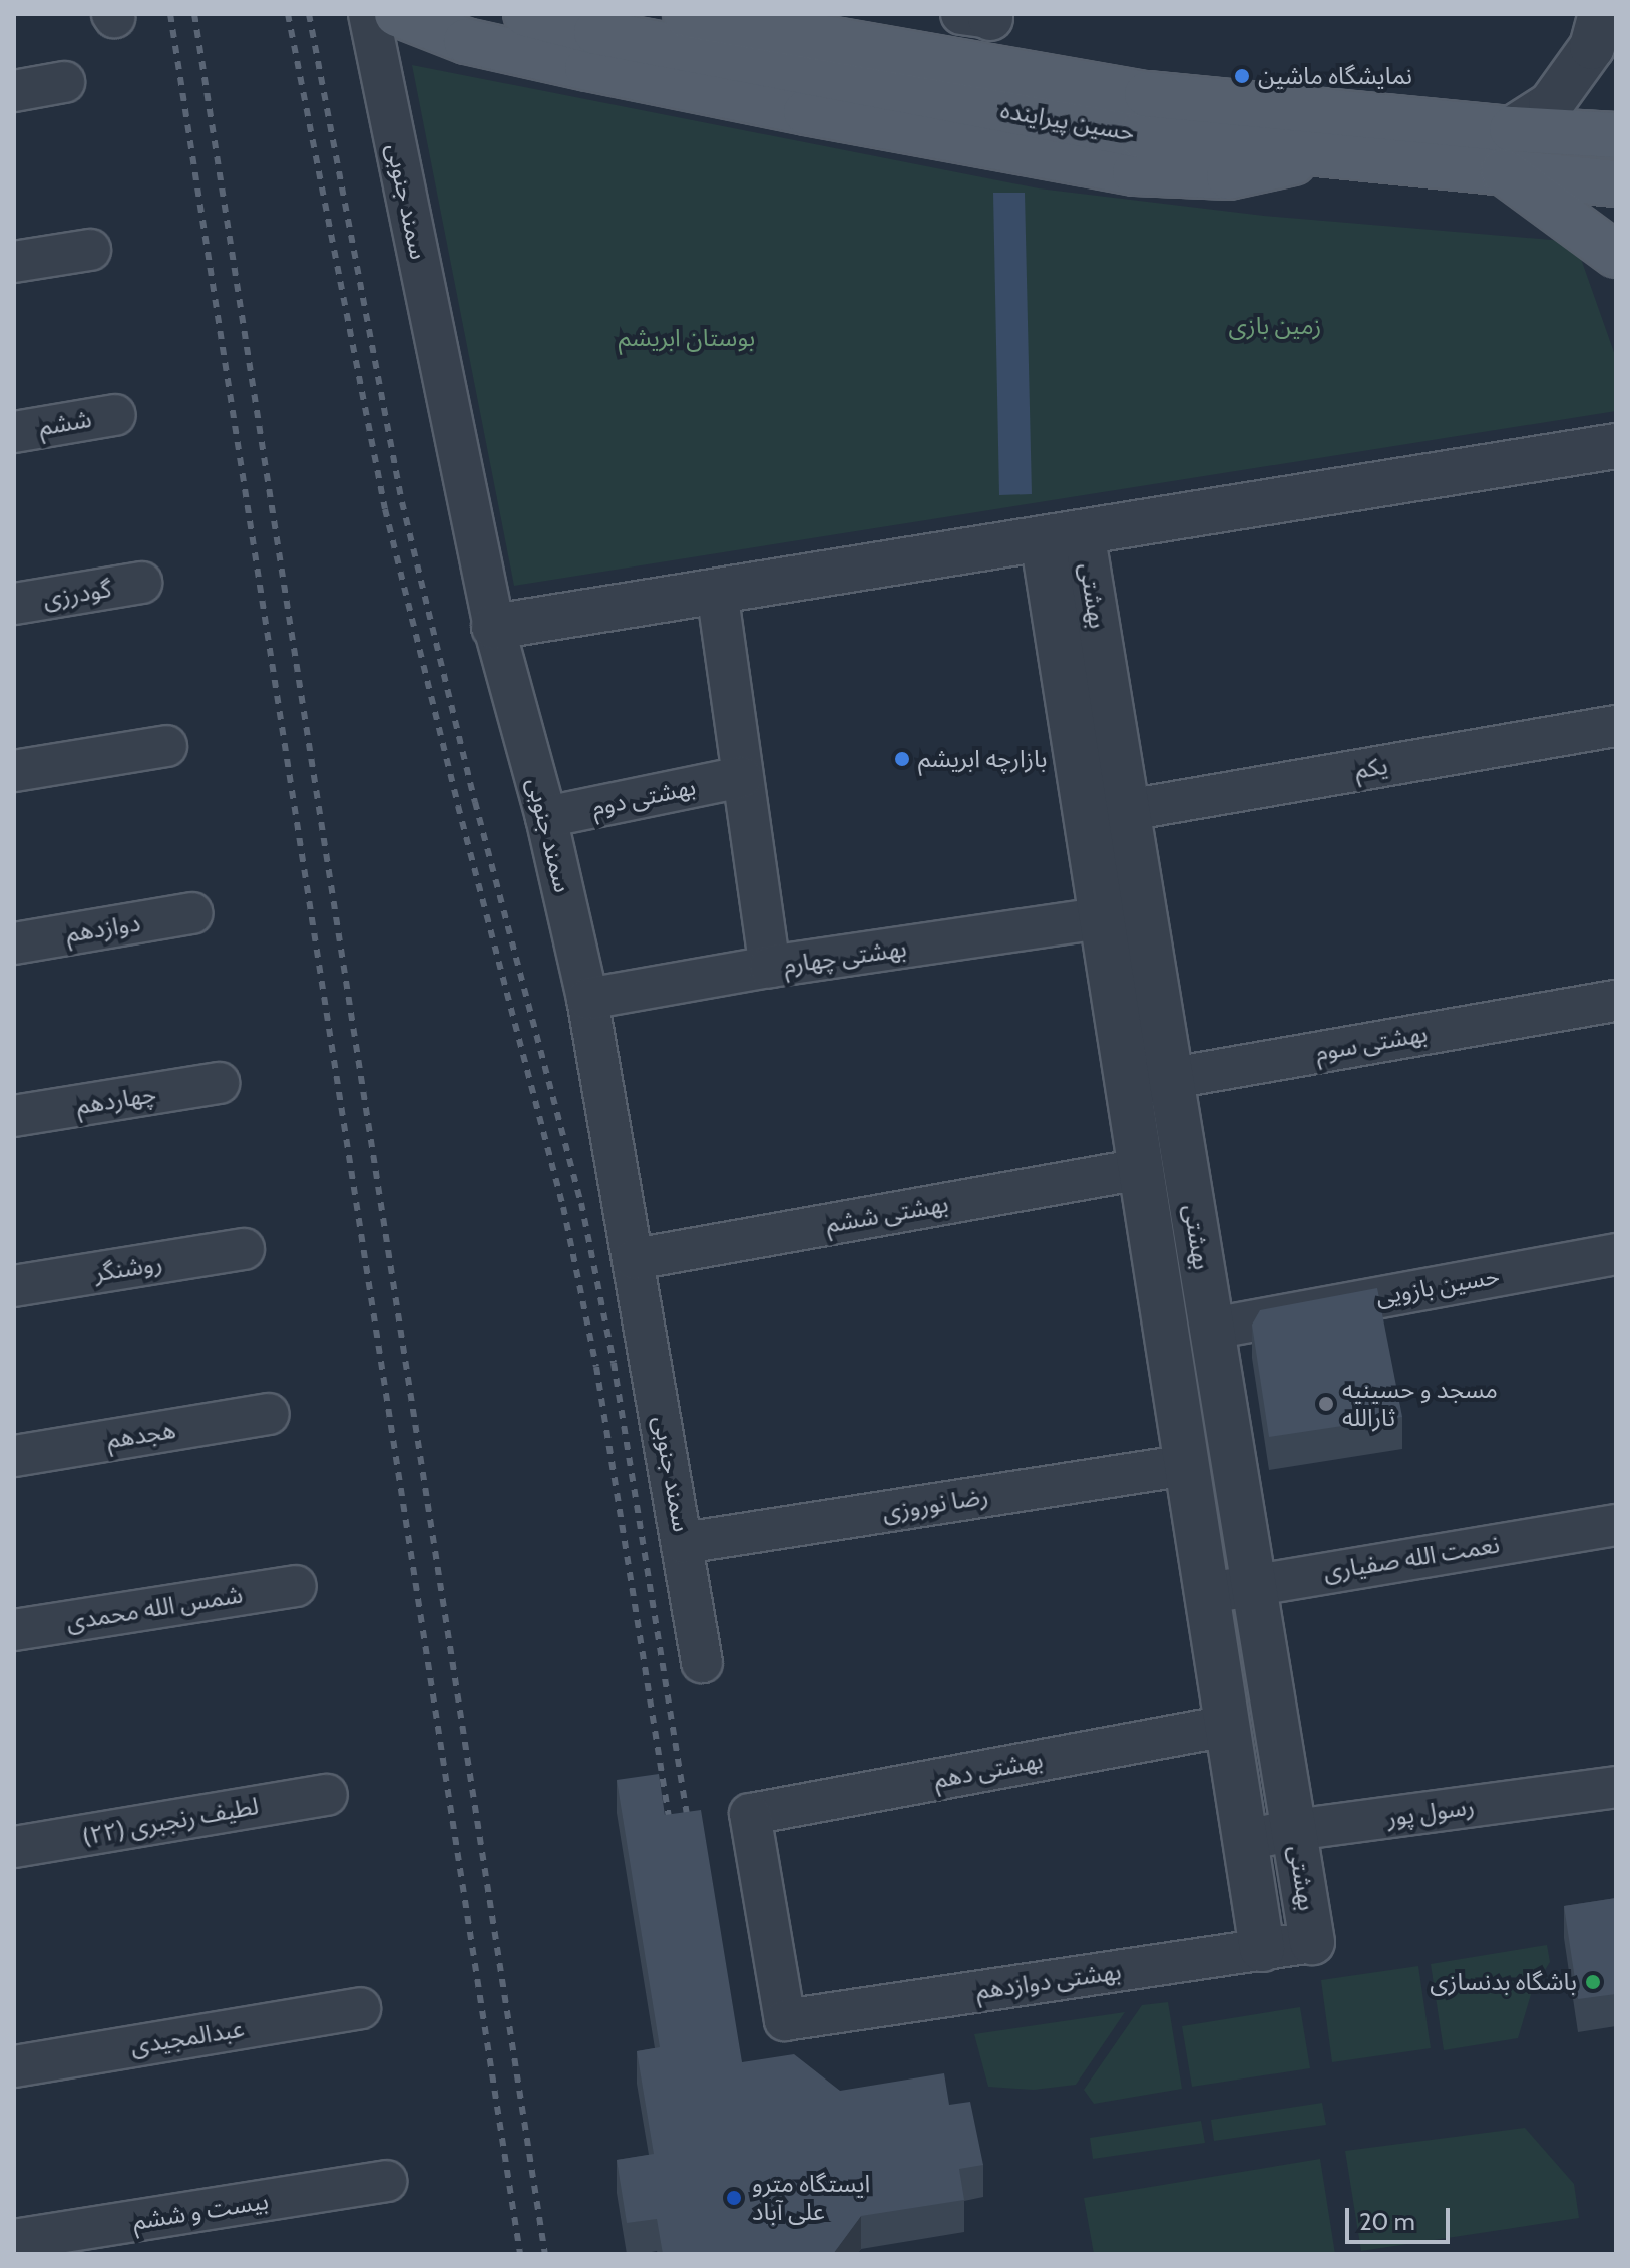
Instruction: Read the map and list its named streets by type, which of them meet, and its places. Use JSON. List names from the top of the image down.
{
  "streets": {
    "main road": ["حسین پیراینده"],
    "street": [
      "سمند جنوبی",
      "ششم",
      "گودرزی",
      "بهشتی",
      "یکم",
      "بهشتی دوم",
      "دوازدهم",
      "بهشتی چهارم",
      "بهشتی سوم",
      "چهاردهم",
      "بهشتی ششم",
      "روشنگر",
      "حسین بازویی",
      "هجدهم",
      "رضا نوروزی",
      "نعمت الله صفیاری",
      "شمس الله محمدی",
      "بهشتی دهم",
      "رسول پور",
      "لطیف رنجبری (۲۲)",
      "بهشتی دوازدهم",
      "عبدالمجیدی",
      "بیست و ششم"
    ]
  },
  "crossings": [
    ["سمند جنوبی", "بهشتی"],
    ["سمند جنوبی", "بهشتی دوم"],
    ["سمند جنوبی", "بهشتی چهارم"],
    ["سمند جنوبی", "بهشتی ششم"],
    ["سمند جنوبی", "رضا نوروزی"],
    ["بهشتی", "یکم"],
    ["بهشتی", "بهشتی سوم"],
    ["بهشتی", "حسین بازویی"],
    ["بهشتی", "نعمت الله صفیاری"],
    ["بهشتی", "رسول پور"],
    ["بهشتی", "بهشتی دوازدهم"],
    ["بهشتی دهم", "بهشتی دوازدهم"]
  ],
  "parks": ["زمین بازی", "بوستان ابریشم"],
  "places": [
    "نمایشگاه ماشین",
    "بازارچه ابریشم",
    "مسجد و حسینیه ثارالله",
    "باشگاه بدنسازی",
    "ایستگاه مترو علی آباد"
  ],
  "scale_bar": "20 m"
}
